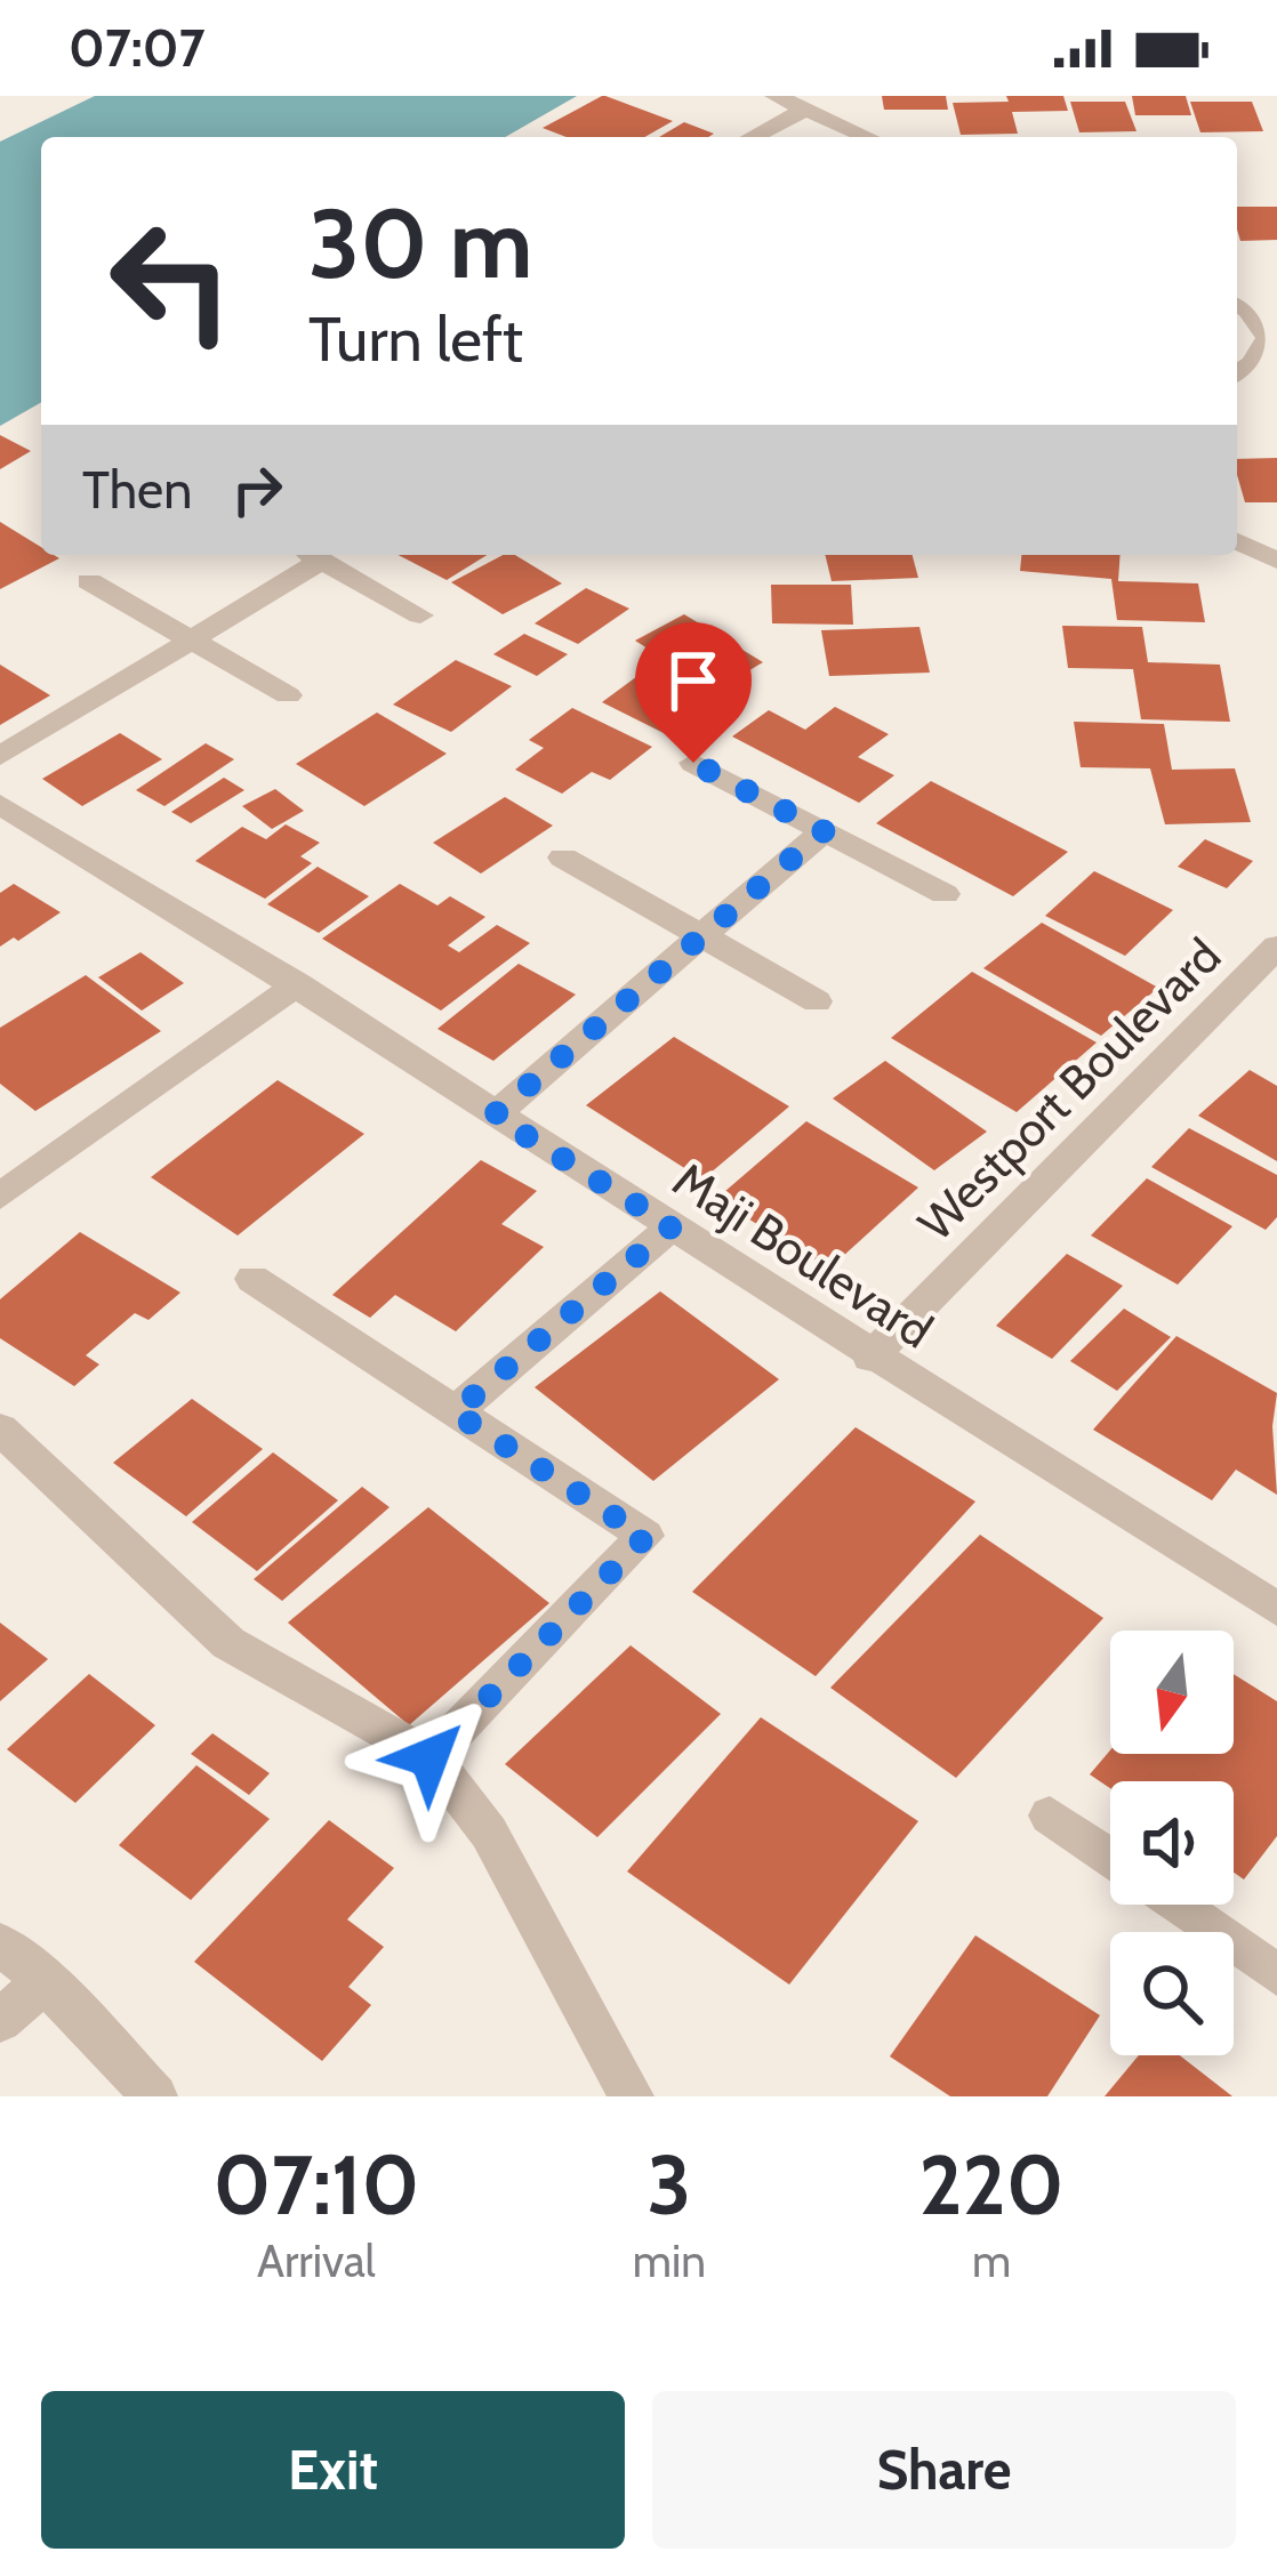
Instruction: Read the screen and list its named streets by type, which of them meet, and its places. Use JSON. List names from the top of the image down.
{
  "streets": {
    "street": ["Westport Boulevard", "Maji Boulevard"]
  },
  "crossings": [
    ["Westport Boulevard", "Maji Boulevard"]
  ],
  "north": "bottom",
  "page": {
    "status": "07:07",
    "turn": ["30 m", "Turn left"],
    "then": "Then",
    "eta": [
      "07:10",
      "Arrival",
      "3",
      "min",
      "220",
      "m"
    ],
    "buttons": ["Exit", "Share"]
  }
}
